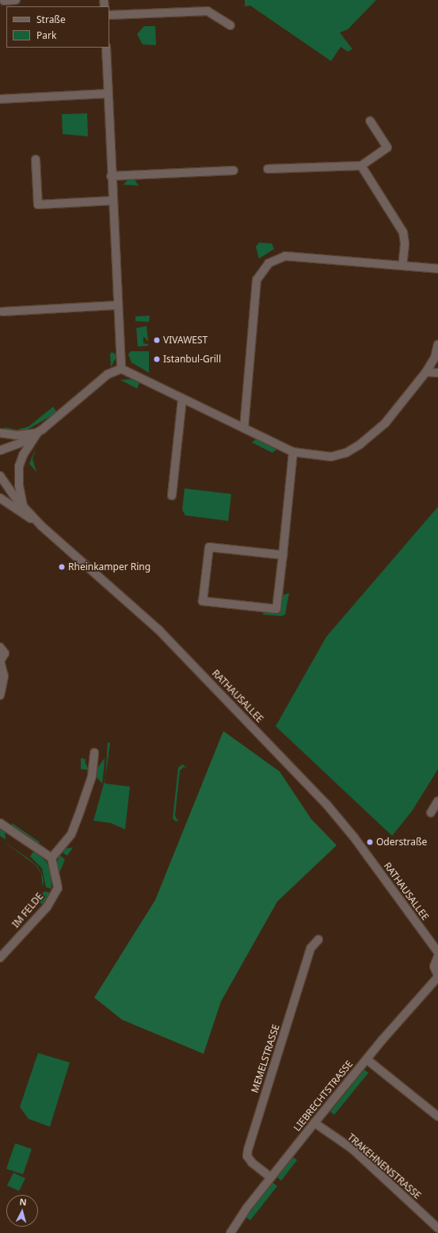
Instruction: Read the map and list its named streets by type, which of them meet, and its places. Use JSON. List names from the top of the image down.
{
  "streets": {
    "street": [
      "RATHAUSALLEE",
      "IM FELDE",
      "MEMELSTRASSE",
      "LIEBRECHTSTRASSE",
      "TRAKEHNENSTRASSE"
    ]
  },
  "crossings": [
    ["MEMELSTRASSE", "LIEBRECHTSTRASSE"],
    ["LIEBRECHTSTRASSE", "TRAKEHNENSTRASSE"]
  ],
  "places": [
    "VIVAWEST",
    "Istanbul-Grill",
    "Rheinkamper Ring",
    "Oderstraße"
  ],
  "legend": ["Straße", "Park"],
  "north": "top"
}
